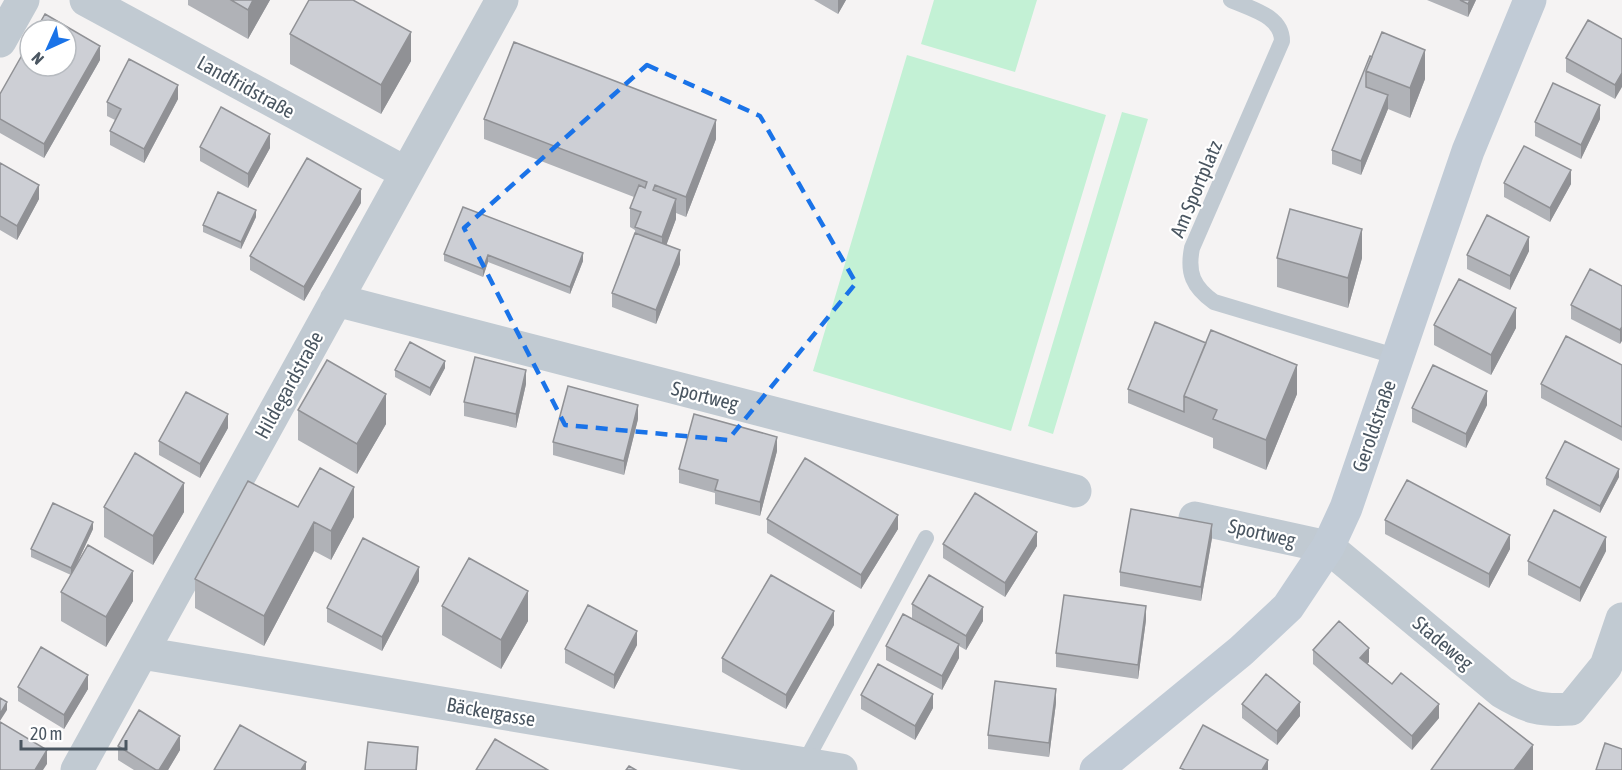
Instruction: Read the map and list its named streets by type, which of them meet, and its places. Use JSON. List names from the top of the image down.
{
  "streets": {
    "street": [
      "Landfridstraße",
      "Hildegardstraße",
      "Sportweg",
      "Geroldstraße",
      "Stadeweg",
      "Bäckergasse"
    ],
    "lane": ["Am Sportplatz"]
  },
  "crossings": [
    ["Landfridstraße", "Hildegardstraße"],
    ["Am Sportplatz", "Geroldstraße"],
    ["Hildegardstraße", "Sportweg"],
    ["Hildegardstraße", "Bäckergasse"],
    ["Sportweg", "Geroldstraße"],
    ["Sportweg", "Stadeweg"],
    ["Geroldstraße", "Stadeweg"]
  ],
  "scale_bar": "20 m",
  "north": "bottom left"
}
